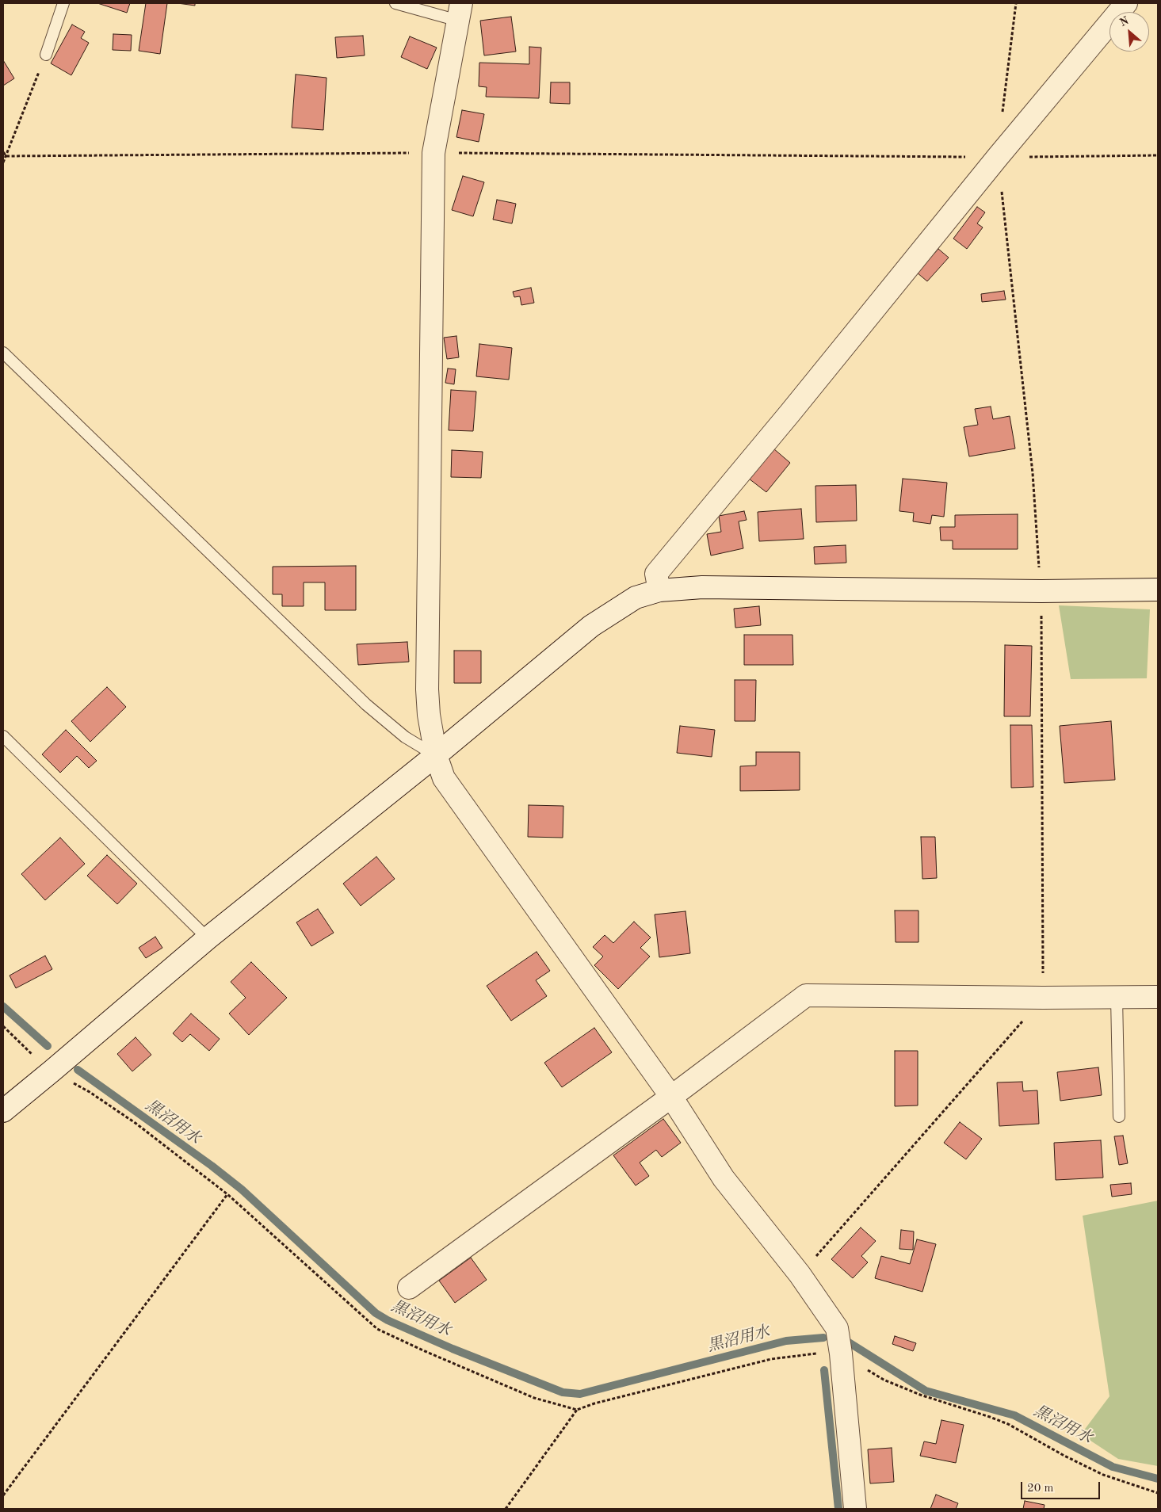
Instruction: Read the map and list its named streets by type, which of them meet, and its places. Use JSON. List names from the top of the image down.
{
  "water": ["黒沼用水"],
  "scale_bar": "20 m",
  "north": "top left"
}
